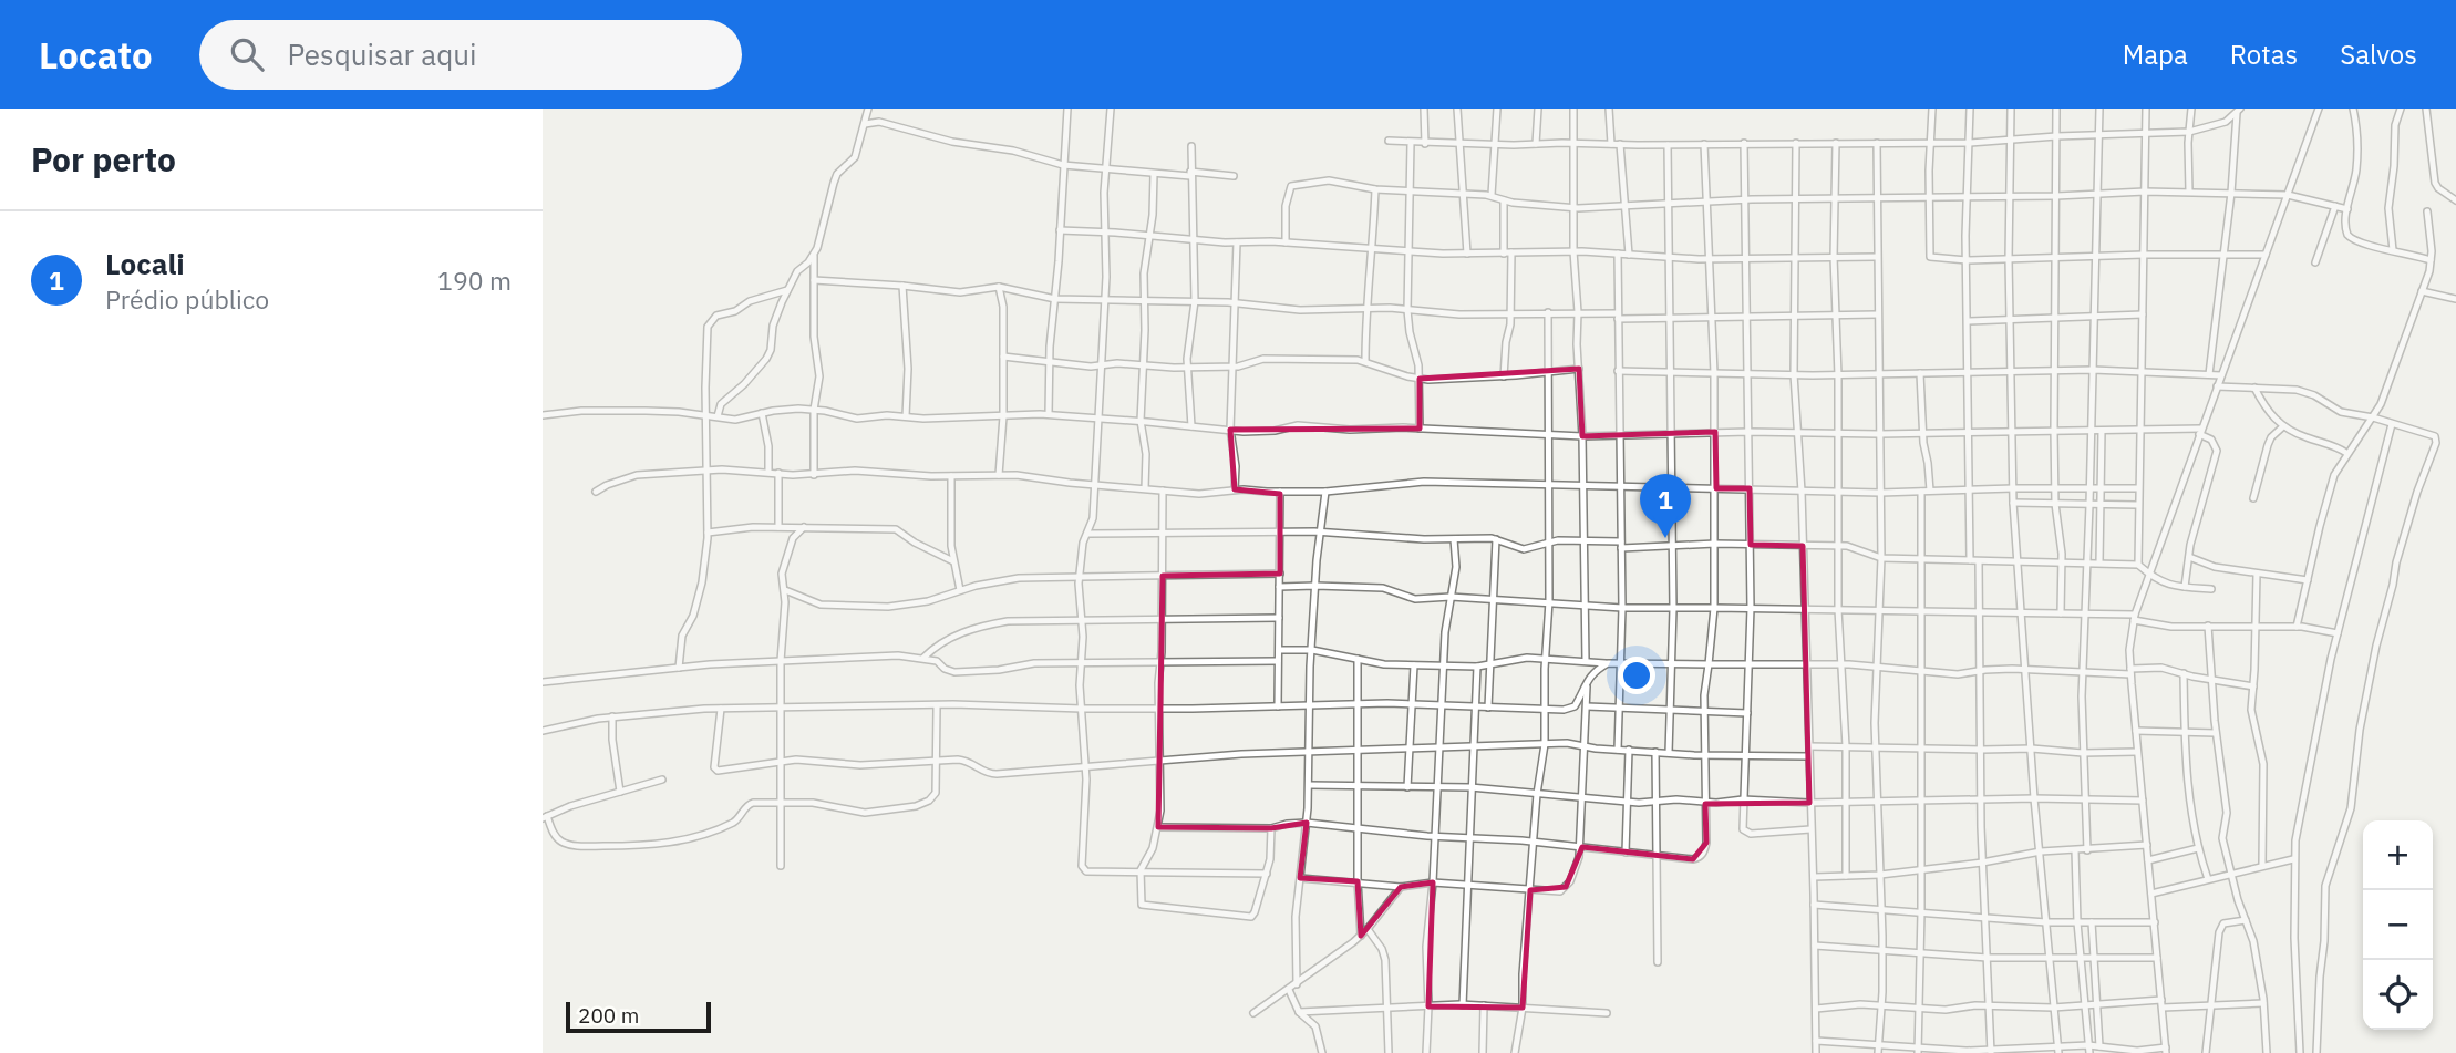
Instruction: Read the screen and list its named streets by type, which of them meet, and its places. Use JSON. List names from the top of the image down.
{
  "scale_bar": "200 m",
  "page": {
    "header": "Locato",
    "search": "Pesquisar aqui",
    "nav": ["Mapa", "Rotas", "Salvos"],
    "heading": "Por perto",
    "list": [
      {
        "mark": "1",
        "name": "Locali",
        "note": "Prédio público",
        "value": "190 m"
      }
    ],
    "pins": "1",
    "map_buttons": ["+", "−"],
    "scale": "200 m"
  }
}
